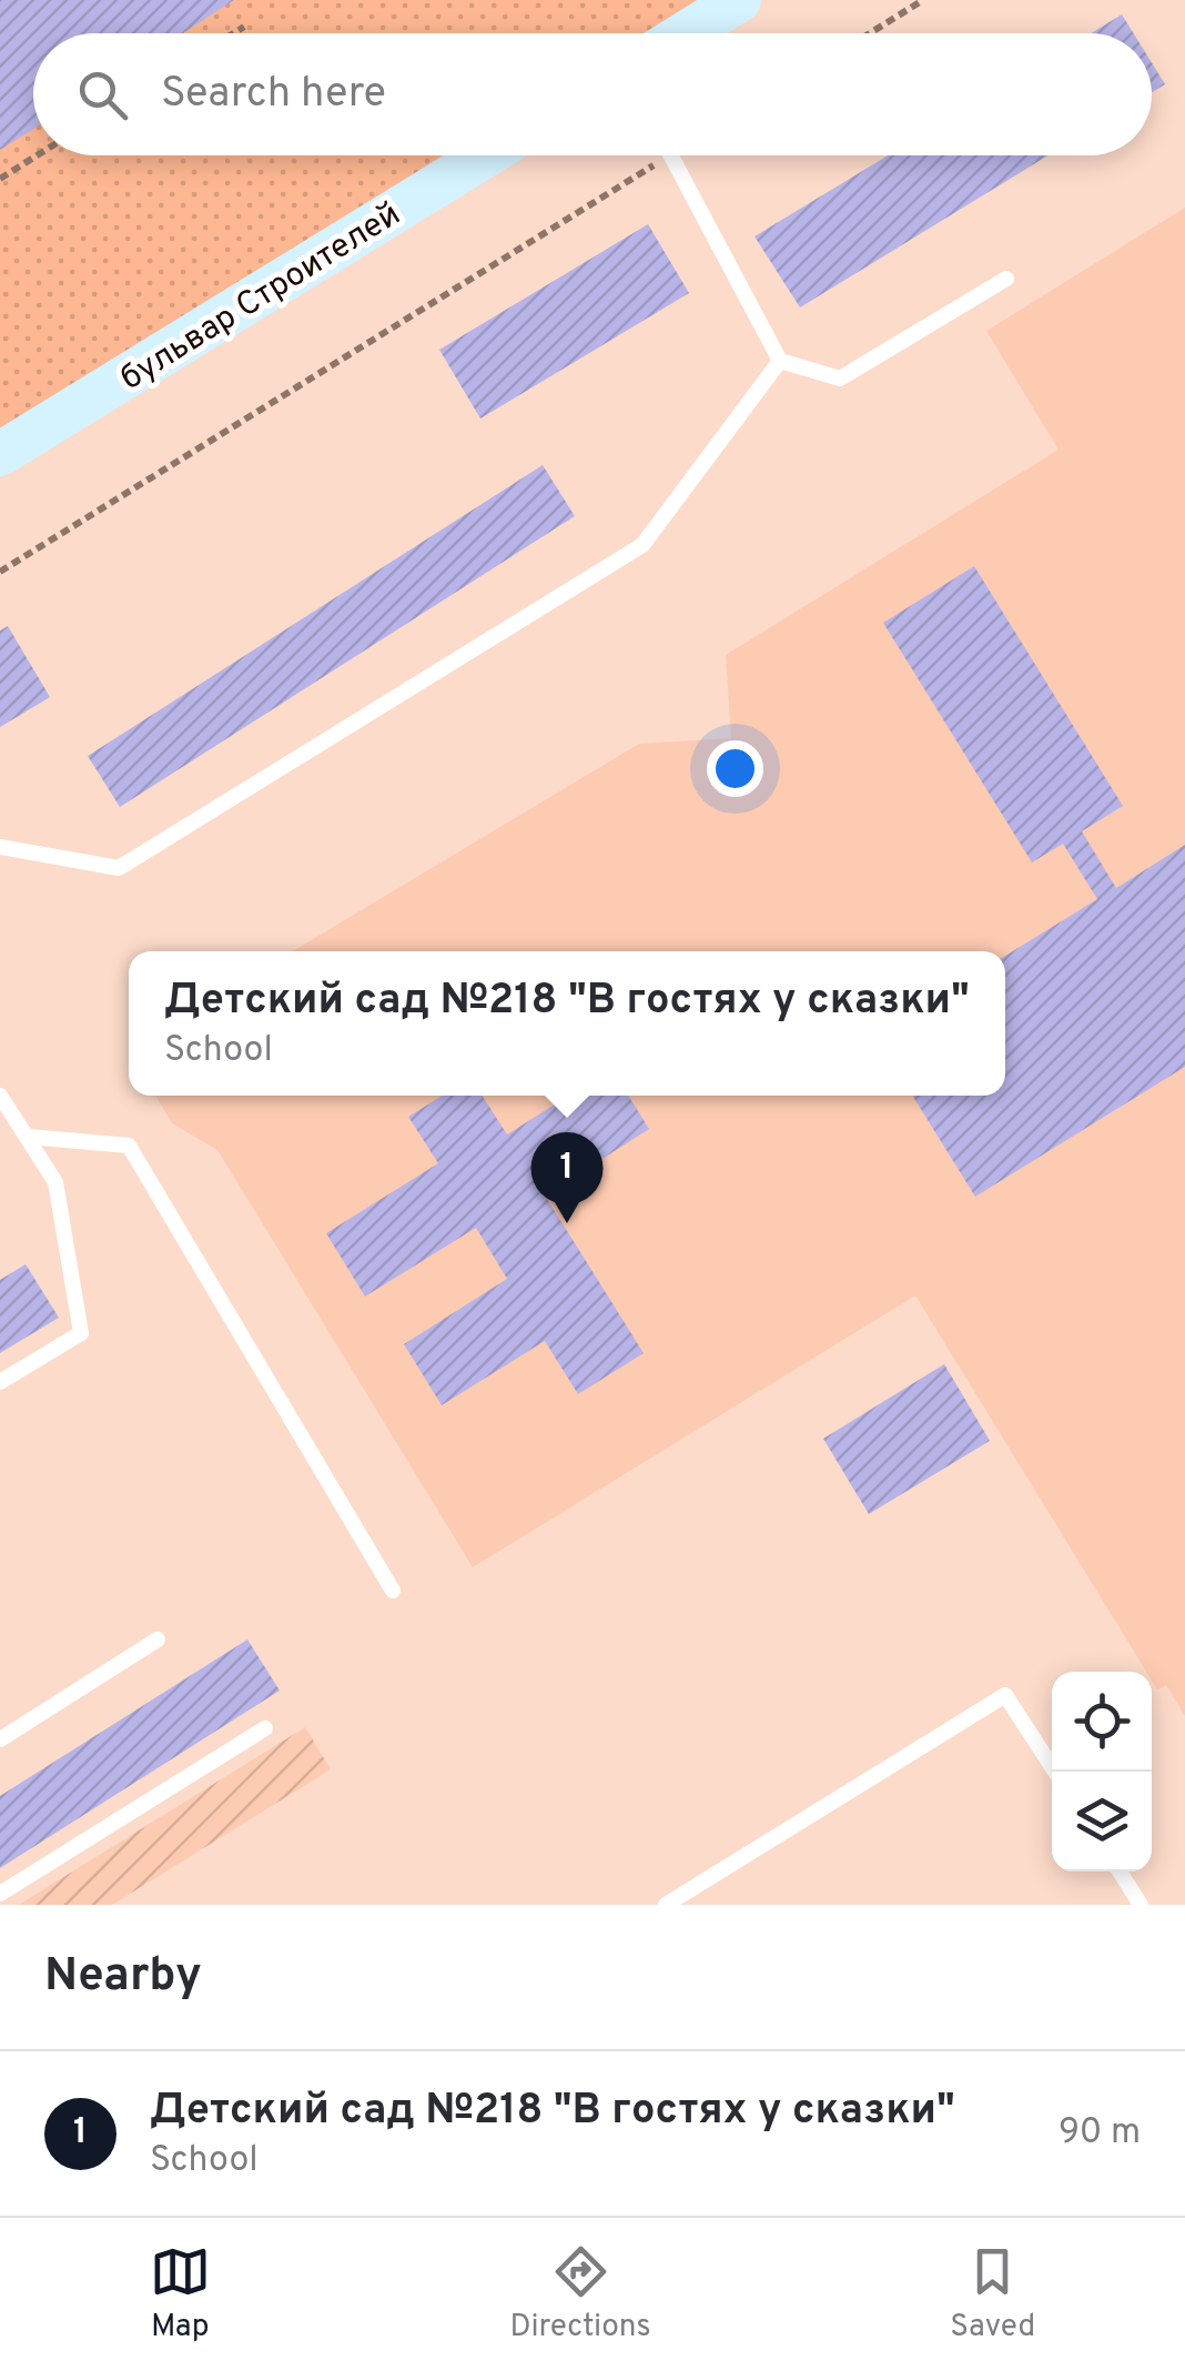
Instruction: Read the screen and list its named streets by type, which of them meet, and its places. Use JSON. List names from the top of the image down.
{
  "streets": {
    "street": ["бульвар Строителей"]
  },
  "page": {
    "search": "Search here",
    "popup": ["Детский сад №218 \"В гостях у сказки\"", "School"],
    "pins": "1",
    "heading": "Nearby",
    "list": [
      {
        "mark": "1",
        "name": "Детский сад №218 \"В гостях у сказки\"",
        "note": "School",
        "value": "90 m"
      }
    ],
    "nav": ["Map", "Directions", "Saved"]
  }
}
